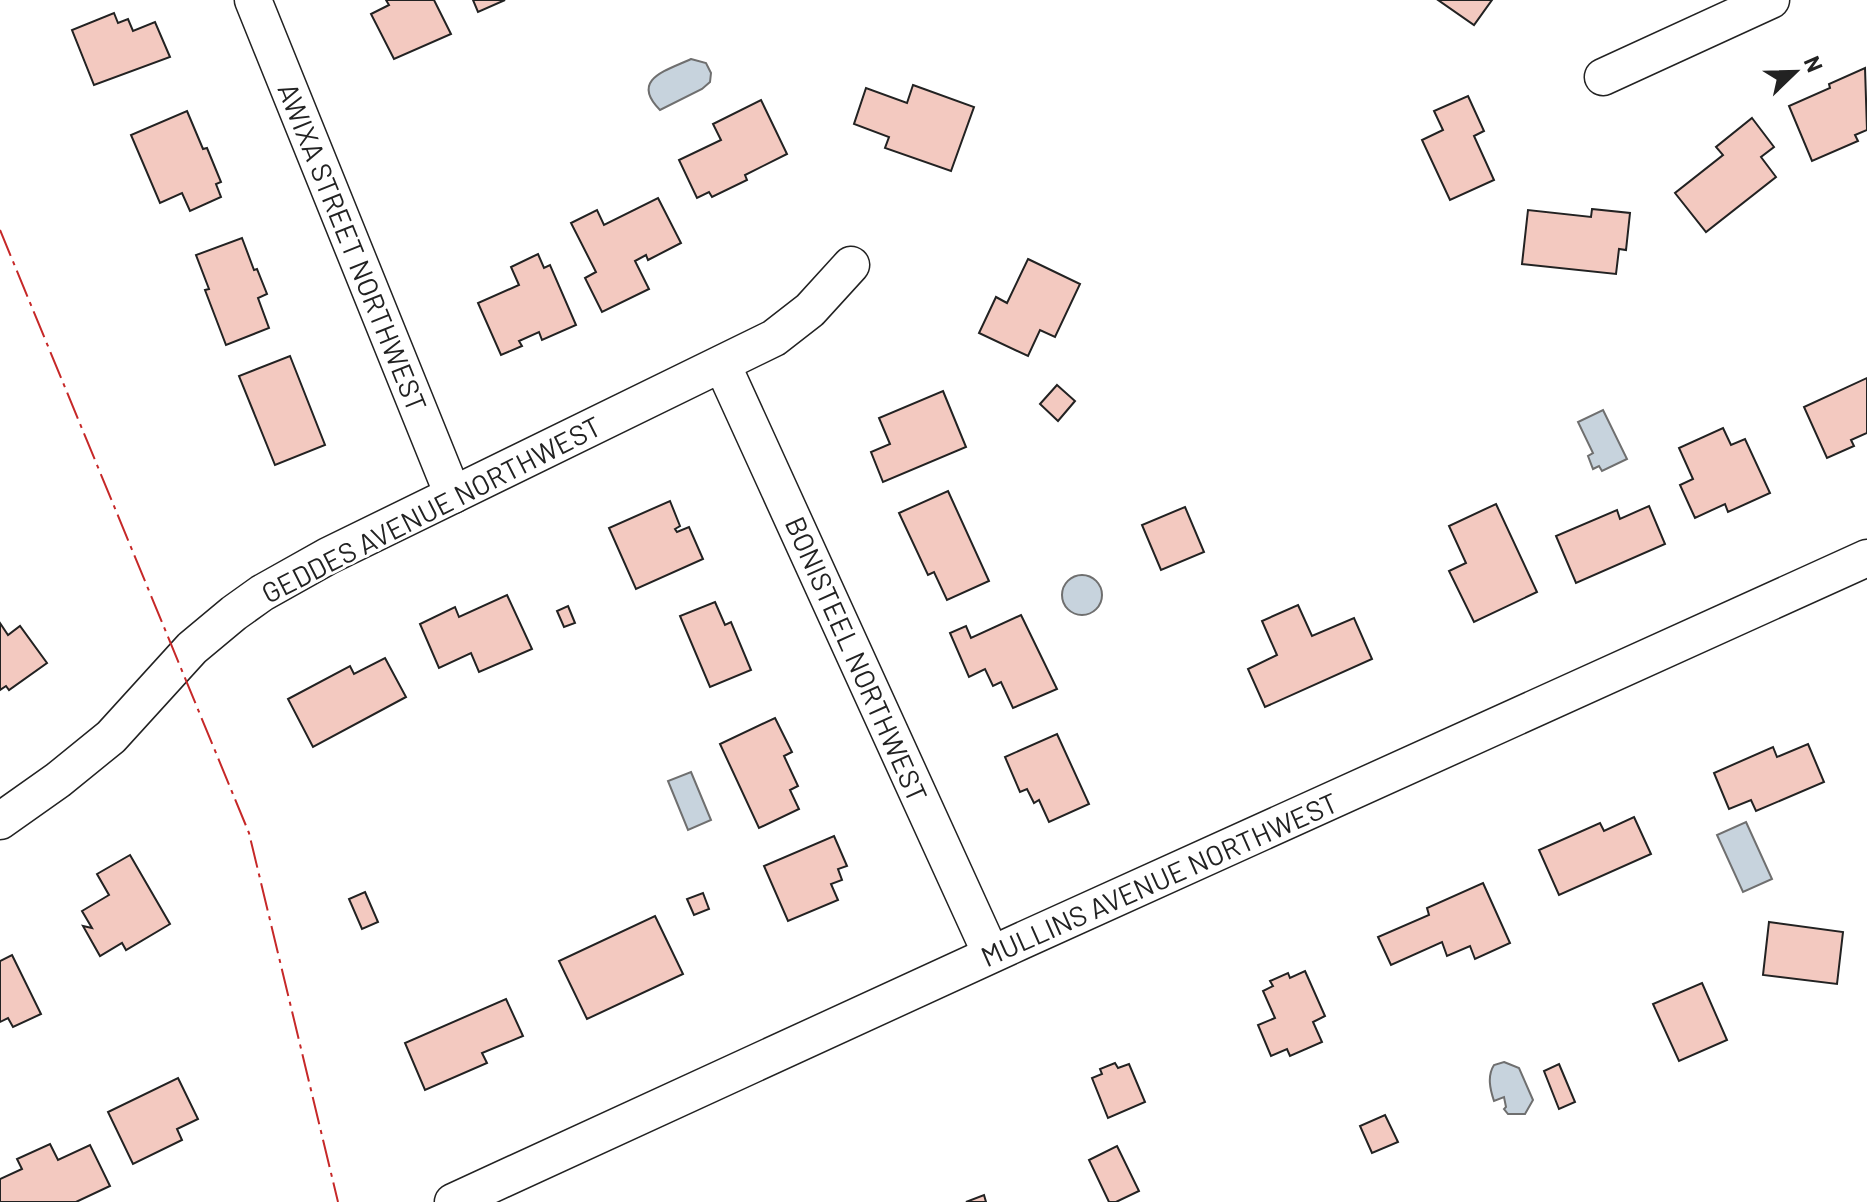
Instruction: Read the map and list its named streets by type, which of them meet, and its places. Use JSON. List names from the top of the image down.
{
  "streets": {
    "street": [
      "AWIXA STREET NORTHWEST",
      "GEDDES AVENUE NORTHWEST",
      "BONISTEEL NORTHWEST",
      "MULLINS AVENUE NORTHWEST"
    ]
  },
  "crossings": [
    ["AWIXA STREET NORTHWEST", "GEDDES AVENUE NORTHWEST"],
    ["GEDDES AVENUE NORTHWEST", "BONISTEEL NORTHWEST"],
    ["BONISTEEL NORTHWEST", "MULLINS AVENUE NORTHWEST"]
  ],
  "north": "top right"
}
